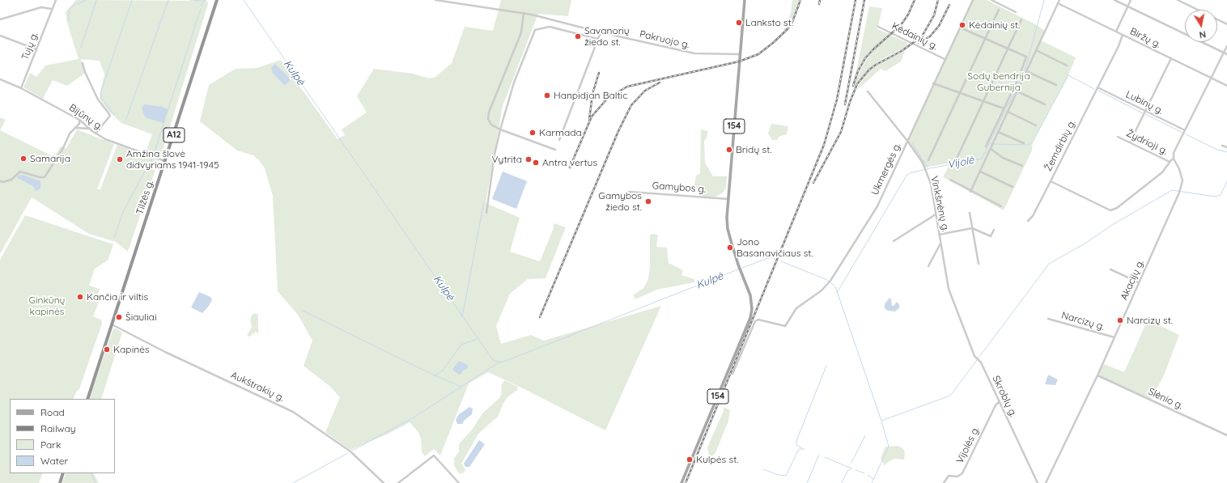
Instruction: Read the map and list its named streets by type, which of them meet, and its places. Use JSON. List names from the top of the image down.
{
  "streets": {
    "highway": ["A12", "Tilžės g."],
    "main road": ["154"],
    "street": [
      "Kėdainių g.",
      "Biržų g.",
      "Pakruojo g.",
      "Tujų g.",
      "Lubinų g.",
      "Bijūnų g.",
      "Žydrioji g.",
      "Žemdirbių g.",
      "Ukmergės g.",
      "Gamybos g.",
      "Vinkšnėnų g.",
      "Akacijų g.",
      "Narcizų g.",
      "Aukštrakių g.",
      "Skroblų g.",
      "Slėnio g.",
      "Vijolės g."
    ]
  },
  "crossings": [
    ["Kėdainių g.", "Ukmergės g."],
    ["Biržų g.", "Žemdirbių g."],
    ["Pakruojo g.", "154"],
    ["Tujų g.", "Bijūnų g."],
    ["Lubinų g.", "Žemdirbių g."],
    ["Bijūnų g.", "Tilžės g."],
    ["154", "Gamybos g."],
    ["Žydrioji g.", "Žemdirbių g."],
    ["Žemdirbių g.", "Akacijų g."],
    ["Ukmergės g.", "Vinkšnėnų g."],
    ["Tilžės g.", "Aukštrakių g."],
    ["Vinkšnėnų g.", "Skroblų g."],
    ["Akacijų g.", "Narcizų g."],
    ["Akacijų g.", "Slėnio g."],
    ["Skroblų g.", "Vijolės g."]
  ],
  "water": ["Kulpė", "Vijolė"],
  "parks": ["Sodų bendrija Gubernija", "Ginkūnų kapinės"],
  "places": [
    "Lanksto st.",
    "Kėdainių st.",
    "Savanorių žiedo st.",
    "Hanpidjan Baltic",
    "Karmada",
    "Bridų st.",
    "Samarija",
    "Amžina šlovė didvyriams 1941-1945",
    "Vytrita",
    "Antra vertus",
    "Gamybos žiedo st.",
    "Jono Basanavičiaus st.",
    "Kančia ir viltis",
    "Šiauliai",
    "Narcizų st.",
    "Kapinės",
    "Kulpės st."
  ],
  "legend": [
    "Road",
    "Railway",
    "Park",
    "Water"
  ],
  "north": "bottom"
}
